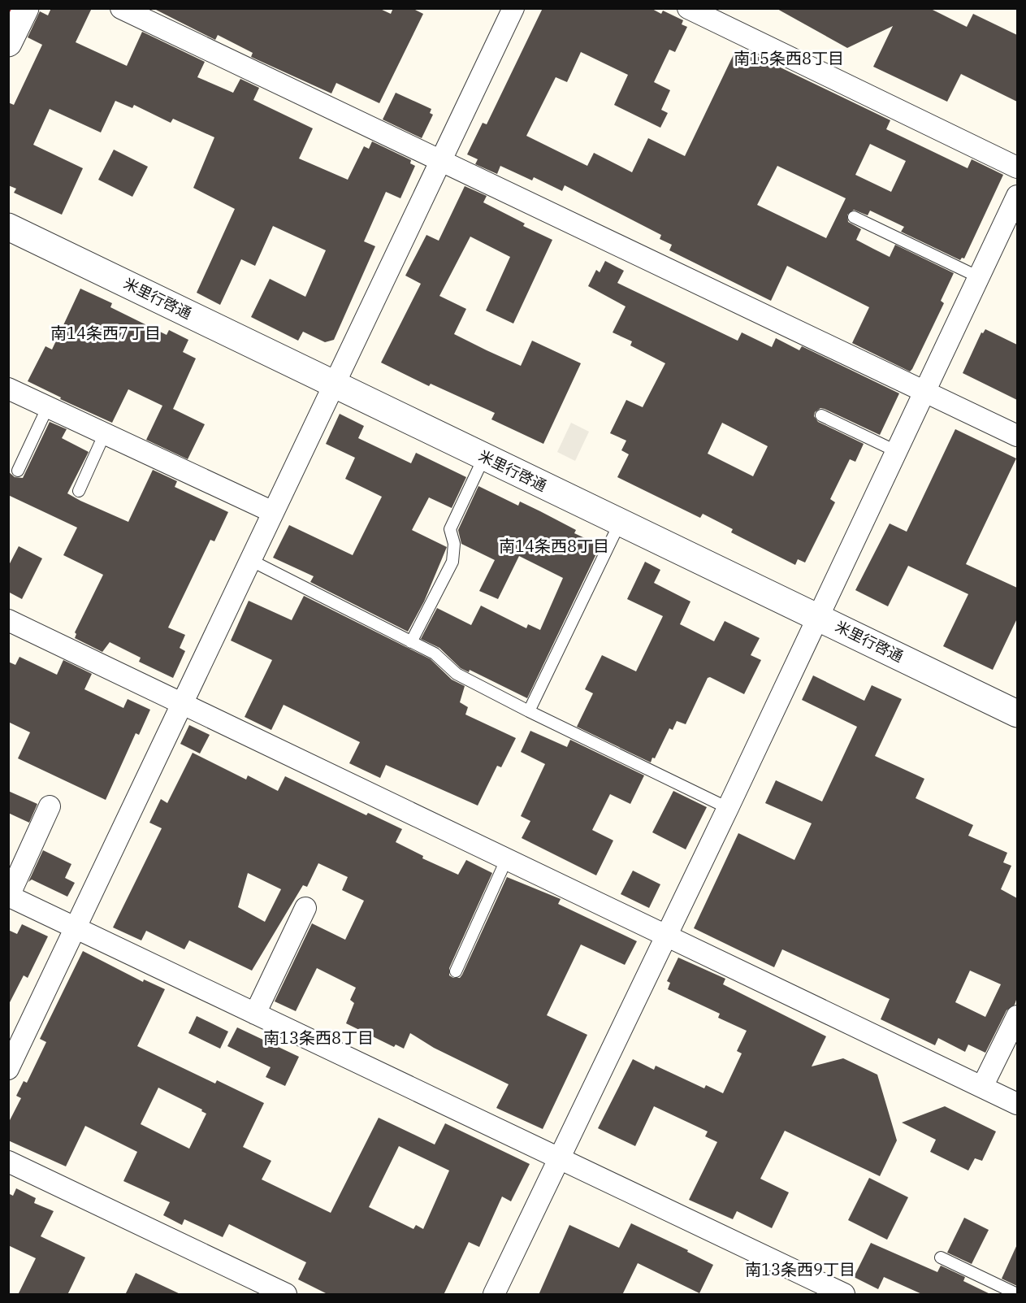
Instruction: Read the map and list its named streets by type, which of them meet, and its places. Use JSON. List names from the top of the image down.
{
  "streets": {
    "street": ["米里行啓通"]
  },
  "districts": [
    "南15条西8丁目",
    "南14条西7丁目",
    "南14条西8丁目",
    "南13条西8丁目",
    "南13条西9丁目"
  ]
}
